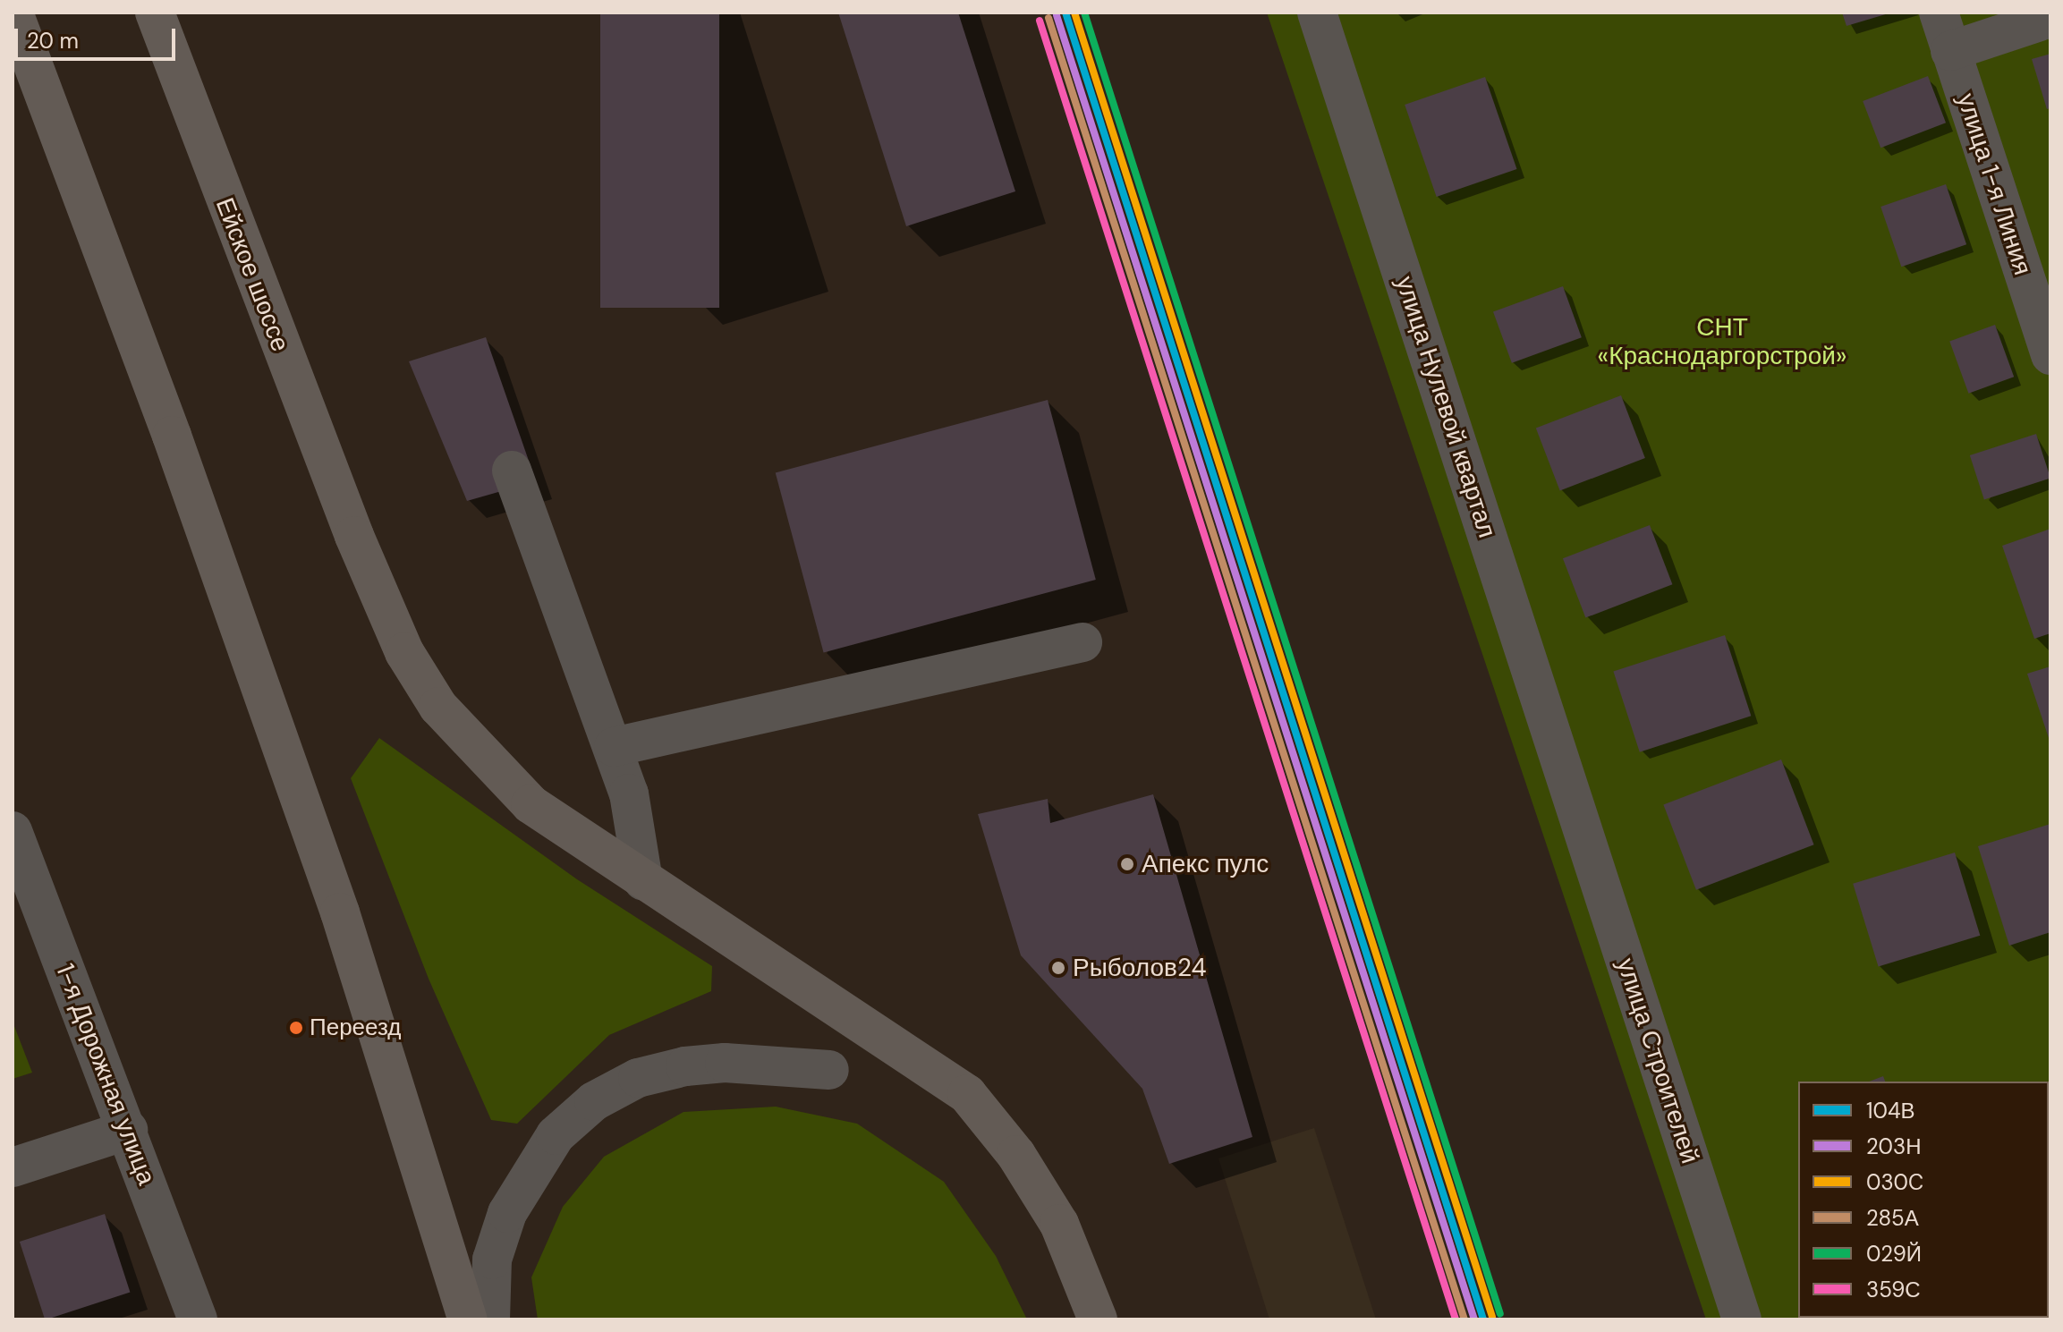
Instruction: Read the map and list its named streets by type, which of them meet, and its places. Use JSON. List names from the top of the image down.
{
  "streets": {
    "main road": ["Ейское шоссе"],
    "street": [
      "улица 1-я Линия",
      "улица Нулевой квартал",
      "улица Строителей",
      "1-я Дорожная улица"
    ]
  },
  "crossings": [
    ["улица Нулевой квартал", "улица Строителей"]
  ],
  "parks": ["СНТ «Краснодаргорстрой»"],
  "places": ["Апекс пулс", "Рыболов24", "Переезд"],
  "lines": [
    "transit line 104В",
    "transit line 030C",
    "transit line 029Й",
    "transit line 203Н",
    "transit line 285А",
    "transit line 359С"
  ],
  "legend": [
    "104В",
    "203Н",
    "030C",
    "285А",
    "029Й",
    "359С"
  ],
  "scale_bar": "20 m"
}
